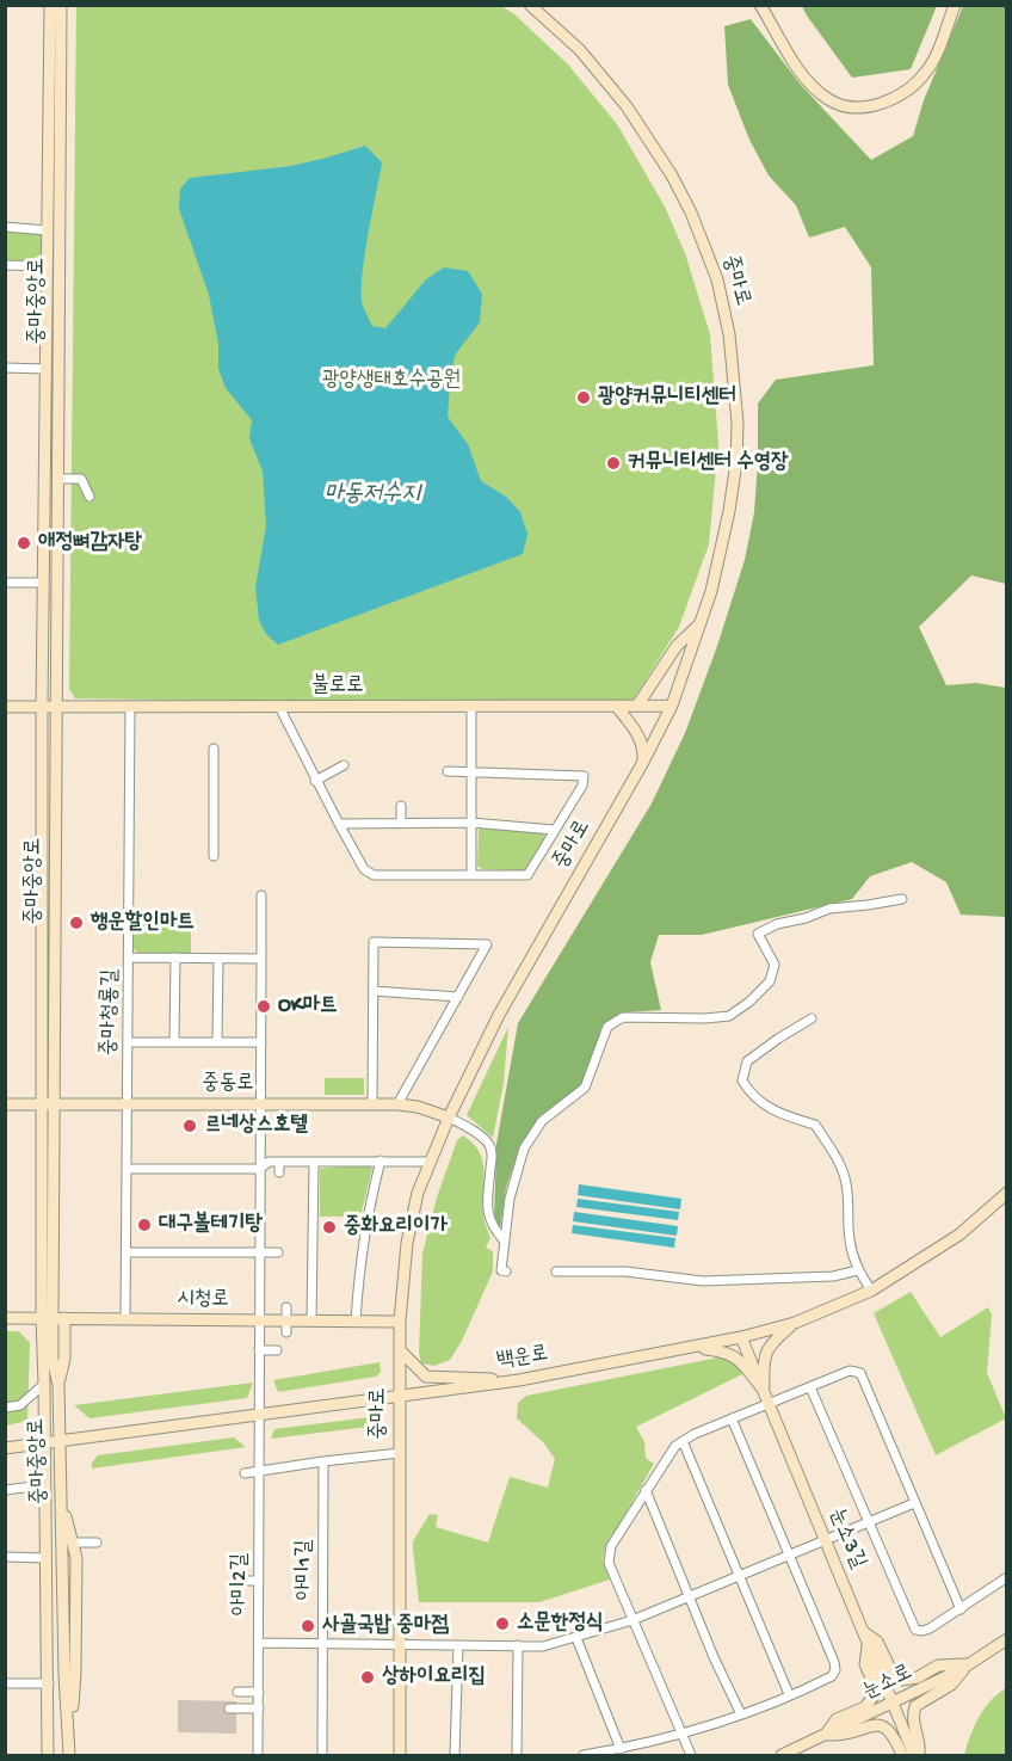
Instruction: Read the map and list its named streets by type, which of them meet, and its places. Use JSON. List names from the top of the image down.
{
  "streets": {
    "street": [
      "중마로",
      "중마중앙로",
      "불로로",
      "중마청룡길",
      "중동로",
      "시청로",
      "백운로",
      "눈소3길",
      "아미1길",
      "아미2길",
      "눈소로"
    ]
  },
  "crossings": [
    ["중마로", "불로로"],
    ["중마로", "중동로"],
    ["중마로", "시청로"],
    ["중마로", "백운로"],
    ["중마중앙로", "불로로"],
    ["중마중앙로", "중동로"],
    ["중마중앙로", "시청로"],
    ["중마중앙로", "백운로"],
    ["불로로", "중마청룡길"],
    ["중마청룡길", "중동로"],
    ["중마청룡길", "시청로"],
    ["중동로", "아미2길"],
    ["시청로", "아미2길"],
    ["백운로", "눈소3길"],
    ["백운로", "아미2길"],
    ["눈소3길", "눈소로"]
  ],
  "water": ["마동저수지"],
  "parks": ["광양생태호수공원"],
  "places": [
    "광양커뮤니티센터",
    "커뮤니티센터 수영장",
    "애정뼈감자탕",
    "행운할인마트",
    "OK마트",
    "르네상스호텔",
    "대구볼테기탕",
    "중화요리이가",
    "소문한정식",
    "사골국밥 중마점",
    "상하이요리집"
  ]
}
